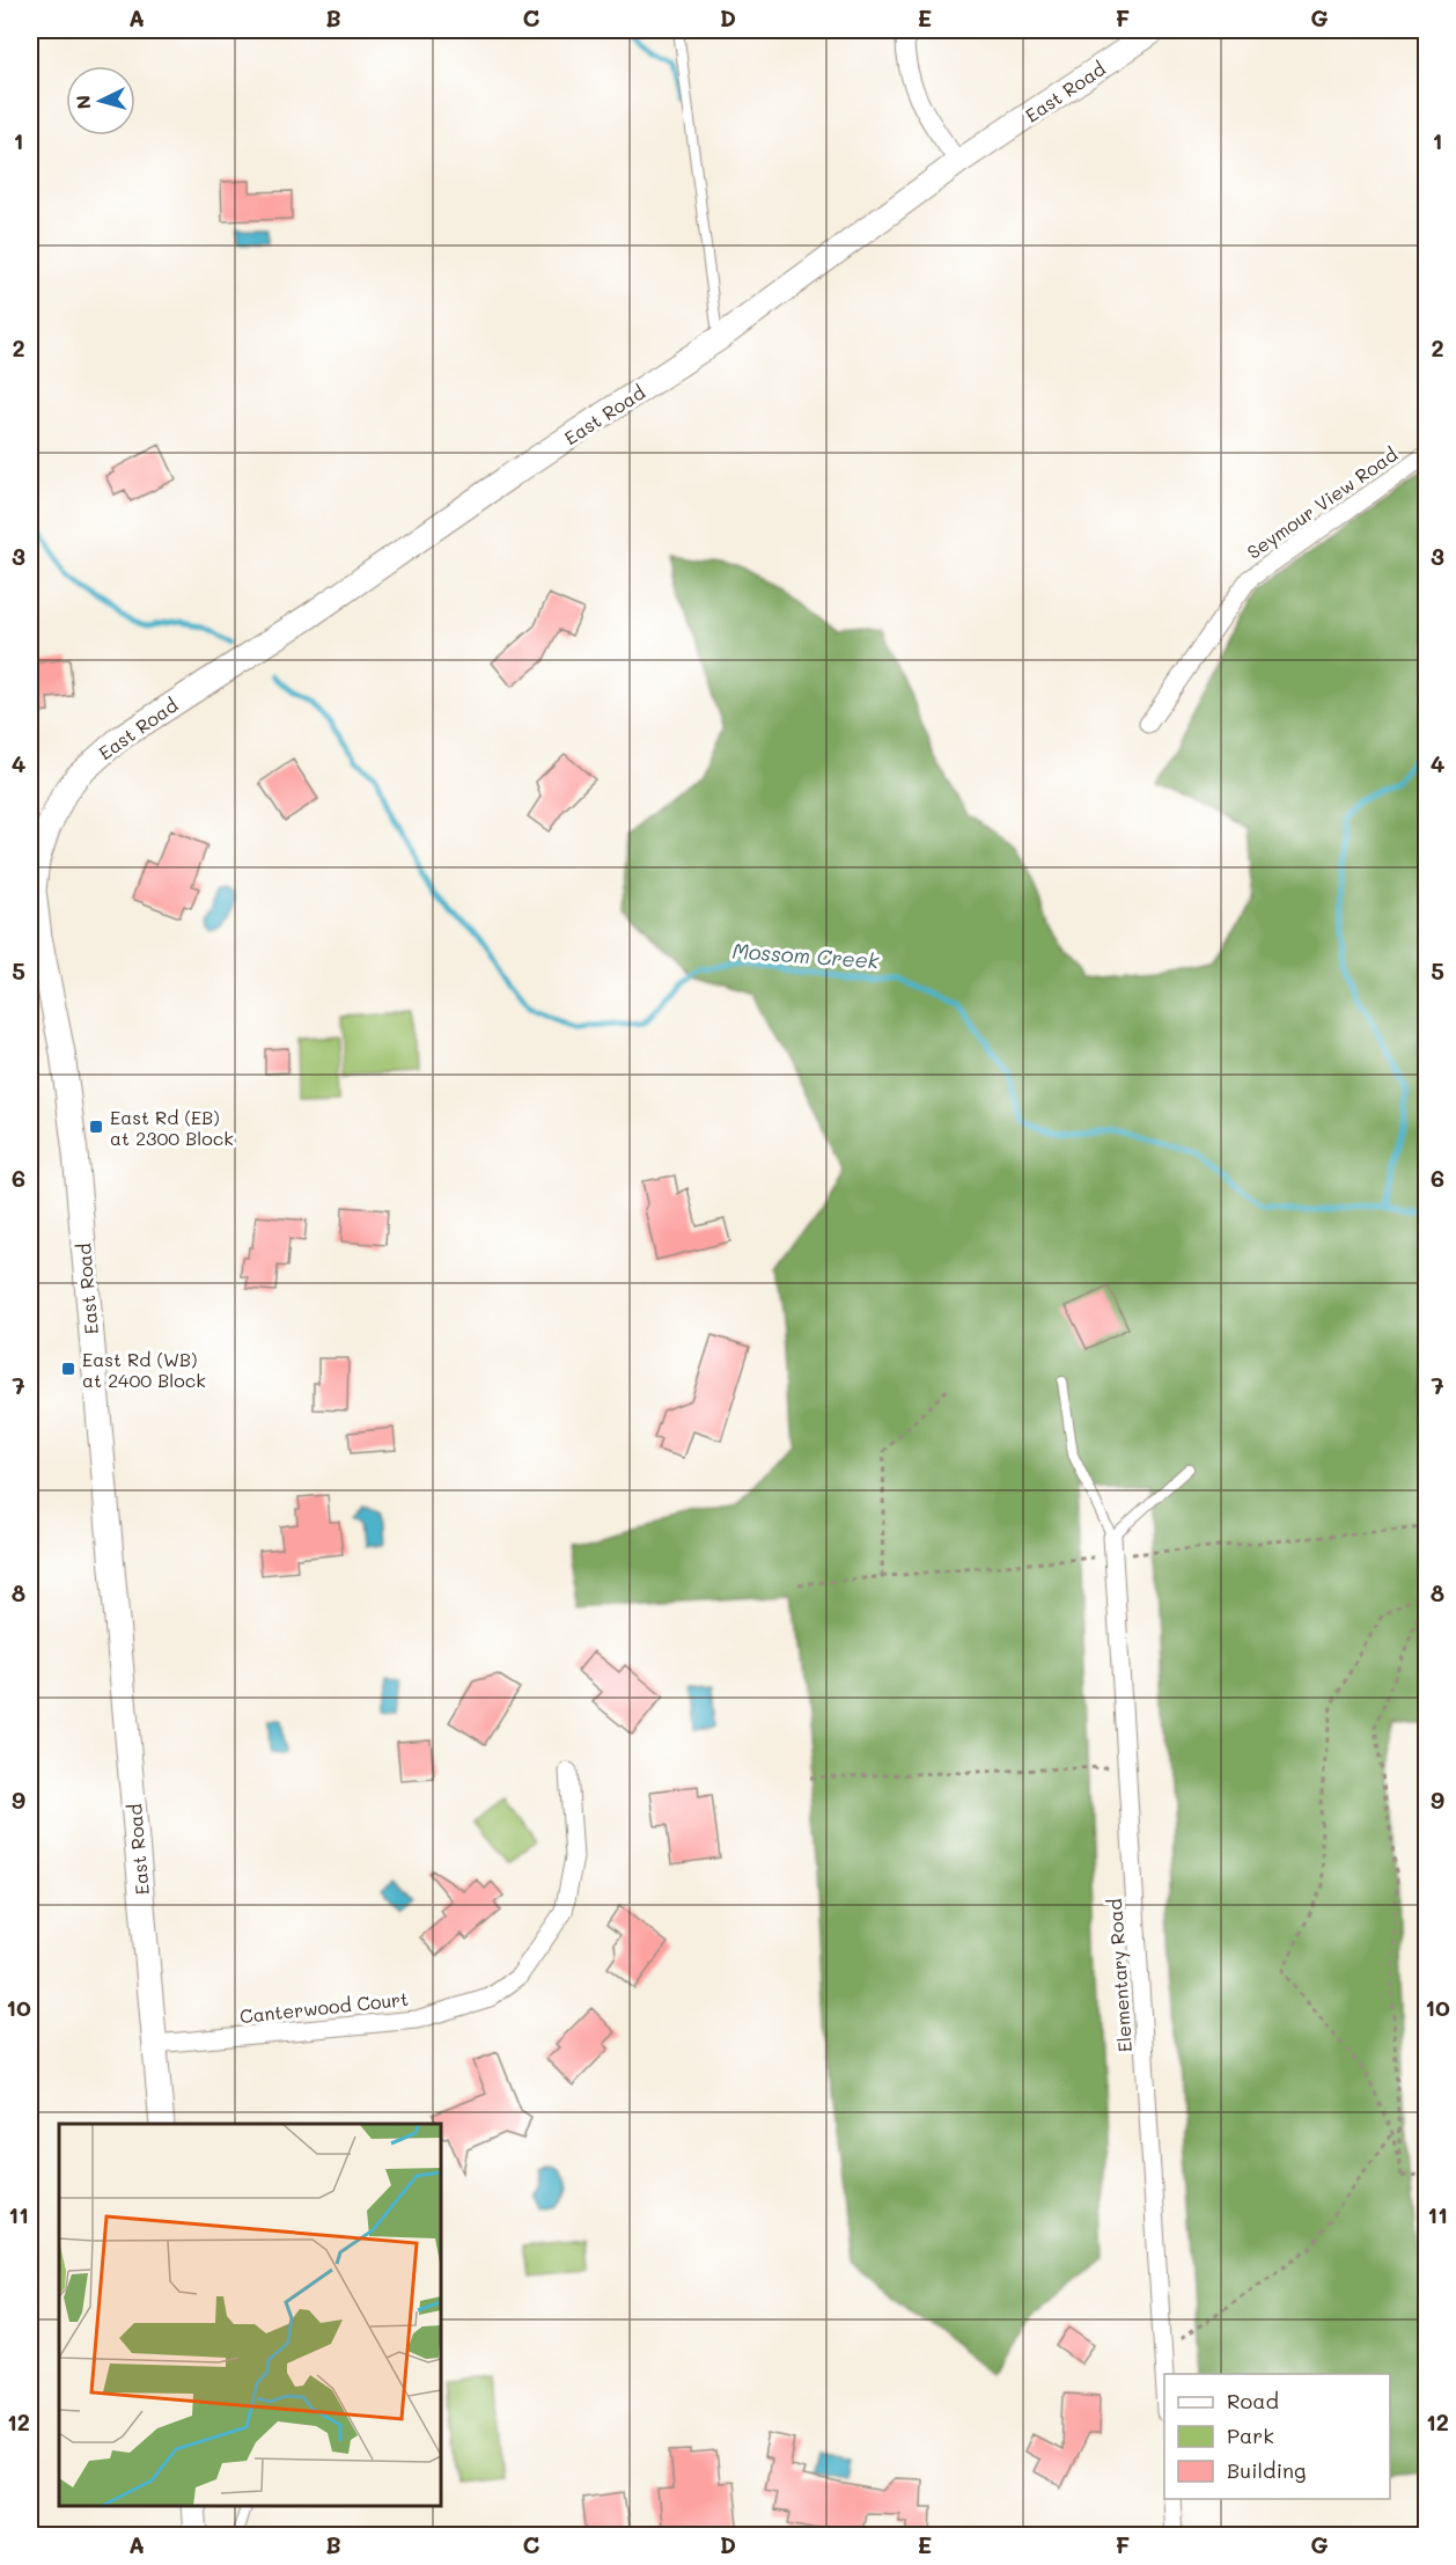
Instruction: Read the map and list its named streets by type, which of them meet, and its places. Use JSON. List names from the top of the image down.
{
  "streets": {
    "main road": ["East Road"],
    "street": ["Seymour View Road", "Elementary Road", "Canterwood Court"]
  },
  "crossings": [
    ["East Road", "Canterwood Court"]
  ],
  "water": ["Mossom Creek"],
  "places": {
    "transit": ["East Rd (EB) at 2300 Block", "East Rd (WB) at 2400 Block"]
  },
  "legend": ["Road", "Park", "Building"],
  "north": "left",
  "grid": {
    "columns": [
      "A",
      "B",
      "C",
      "D",
      "E",
      "F",
      "G"
    ],
    "rows": [
      "1",
      "2",
      "3",
      "4",
      "5",
      "6",
      "7",
      "8",
      "9",
      "10",
      "11",
      "12"
    ]
  }
}
